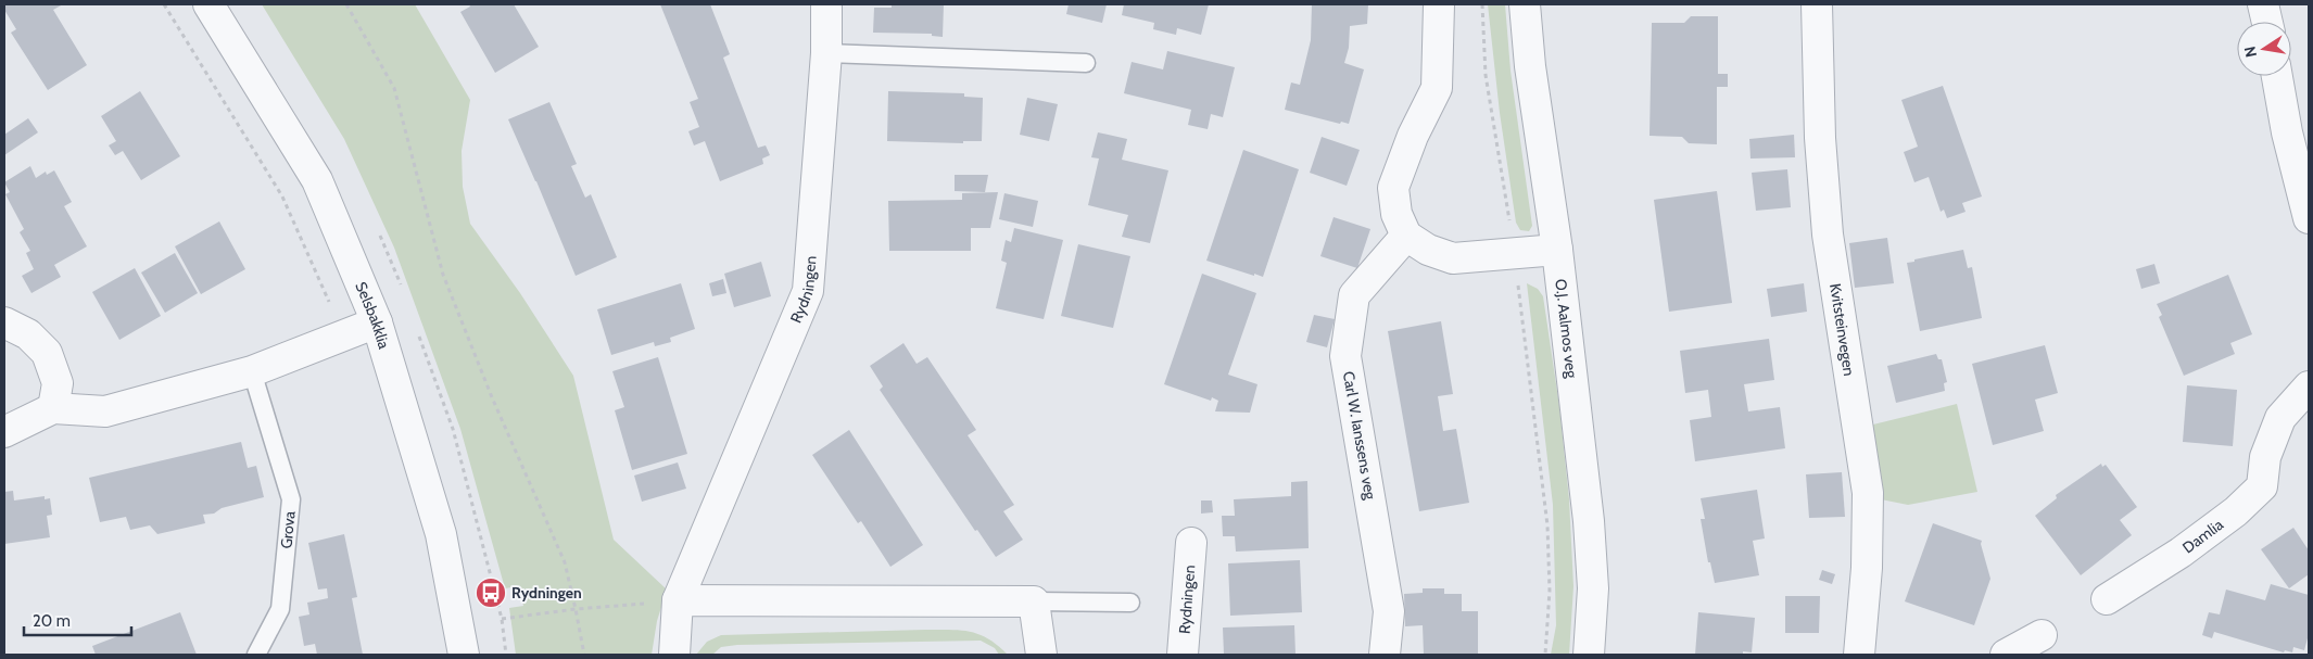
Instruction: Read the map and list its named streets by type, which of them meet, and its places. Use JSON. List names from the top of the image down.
{
  "streets": {
    "street": [
      "Rydningen",
      "Selsbakklia",
      "O.J. Aalmos veg",
      "Kvitsteinvegen",
      "Carl W. Ianssens veg",
      "Damlia"
    ],
    "lane": ["Grova"]
  },
  "places": {
    "bus stop": ["Rydningen"]
  },
  "scale_bar": "20 m",
  "north": "left"
}
